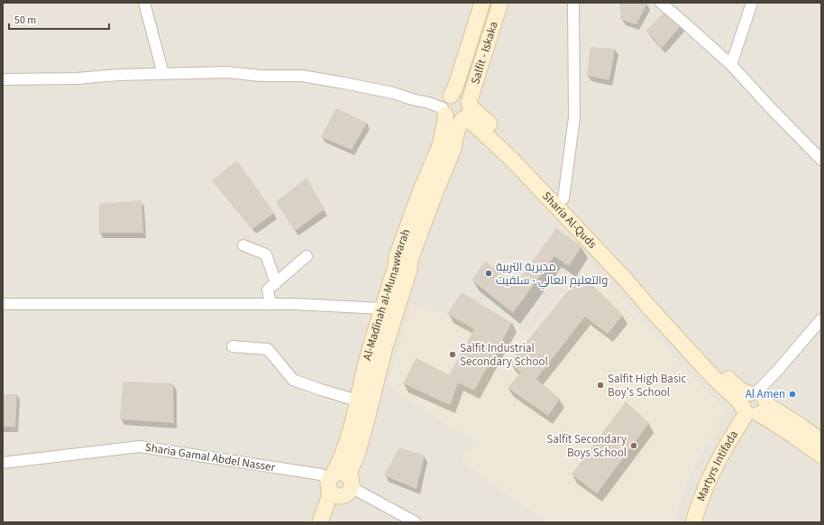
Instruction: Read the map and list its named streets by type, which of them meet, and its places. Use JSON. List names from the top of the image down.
{
  "streets": {
    "main road": [
      "Salfit - Iskaka",
      "Sharia Al-Quds",
      "Al-Madīnah al-Munawwarah",
      "Martyrs Intifada"
    ],
    "street": ["Sharia Gamal Abdel Nasser"]
  },
  "crossings": [
    ["Salfit - Iskaka", "Sharia Al-Quds"],
    ["Salfit - Iskaka", "Al-Madīnah al-Munawwarah"],
    ["Sharia Al-Quds", "Al-Madīnah al-Munawwarah"],
    ["Sharia Al-Quds", "Martyrs Intifada"],
    ["Al-Madīnah al-Munawwarah", "Sharia Gamal Abdel Nasser"]
  ],
  "places": [
    "مديرية التربية والتعليم العالي - سلفيت",
    "Salfit Industrial Secondary School",
    "Salfit High Basic Boy's School",
    "Al Amen",
    "Salfit Secondary Boys School"
  ],
  "scale_bar": "50 m"
}
